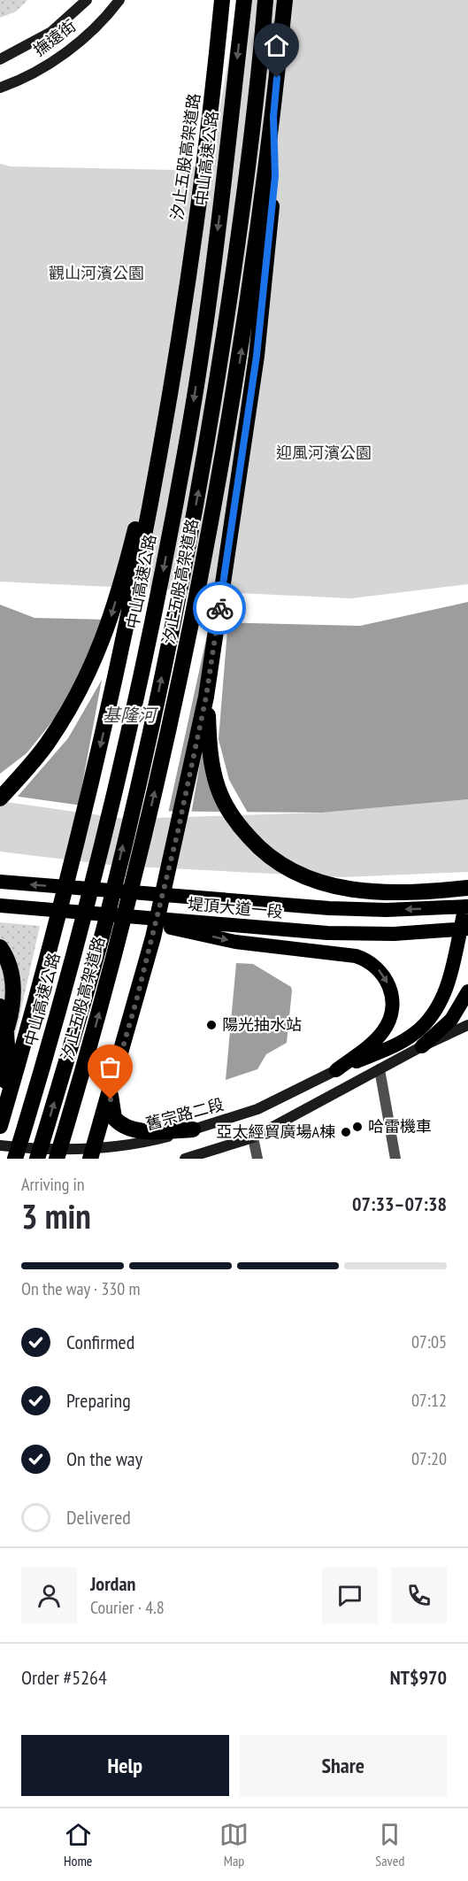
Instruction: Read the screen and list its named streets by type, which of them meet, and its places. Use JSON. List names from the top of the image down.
{
  "streets": {
    "highway": ["汐止五股高架道路", "中山高速公路", "堤頂大道一段"],
    "main road": ["撫遠街", "舊宗路二段"]
  },
  "water": ["基隆河"],
  "parks": ["觀山河濱公園", "迎風河濱公園"],
  "places": ["陽光抽水站", "哈雷機車", "亞太經貿廣場A棟"],
  "page": {
    "heading": ["3 min", "Arriving in", "07:33–07:38"],
    "panel": [
      "Jordan",
      "Courier · 4.8",
      "Order #5264",
      "NT$970"
    ],
    "bar": "On the way · 330 m",
    "list": [
      ["Confirmed", "07:05"],
      ["Preparing", "07:12"],
      ["On the way", "07:20"],
      "Delivered"
    ],
    "buttons": ["Help", "Share"],
    "tabs": ["Home", "Map", "Saved"]
  }
}
